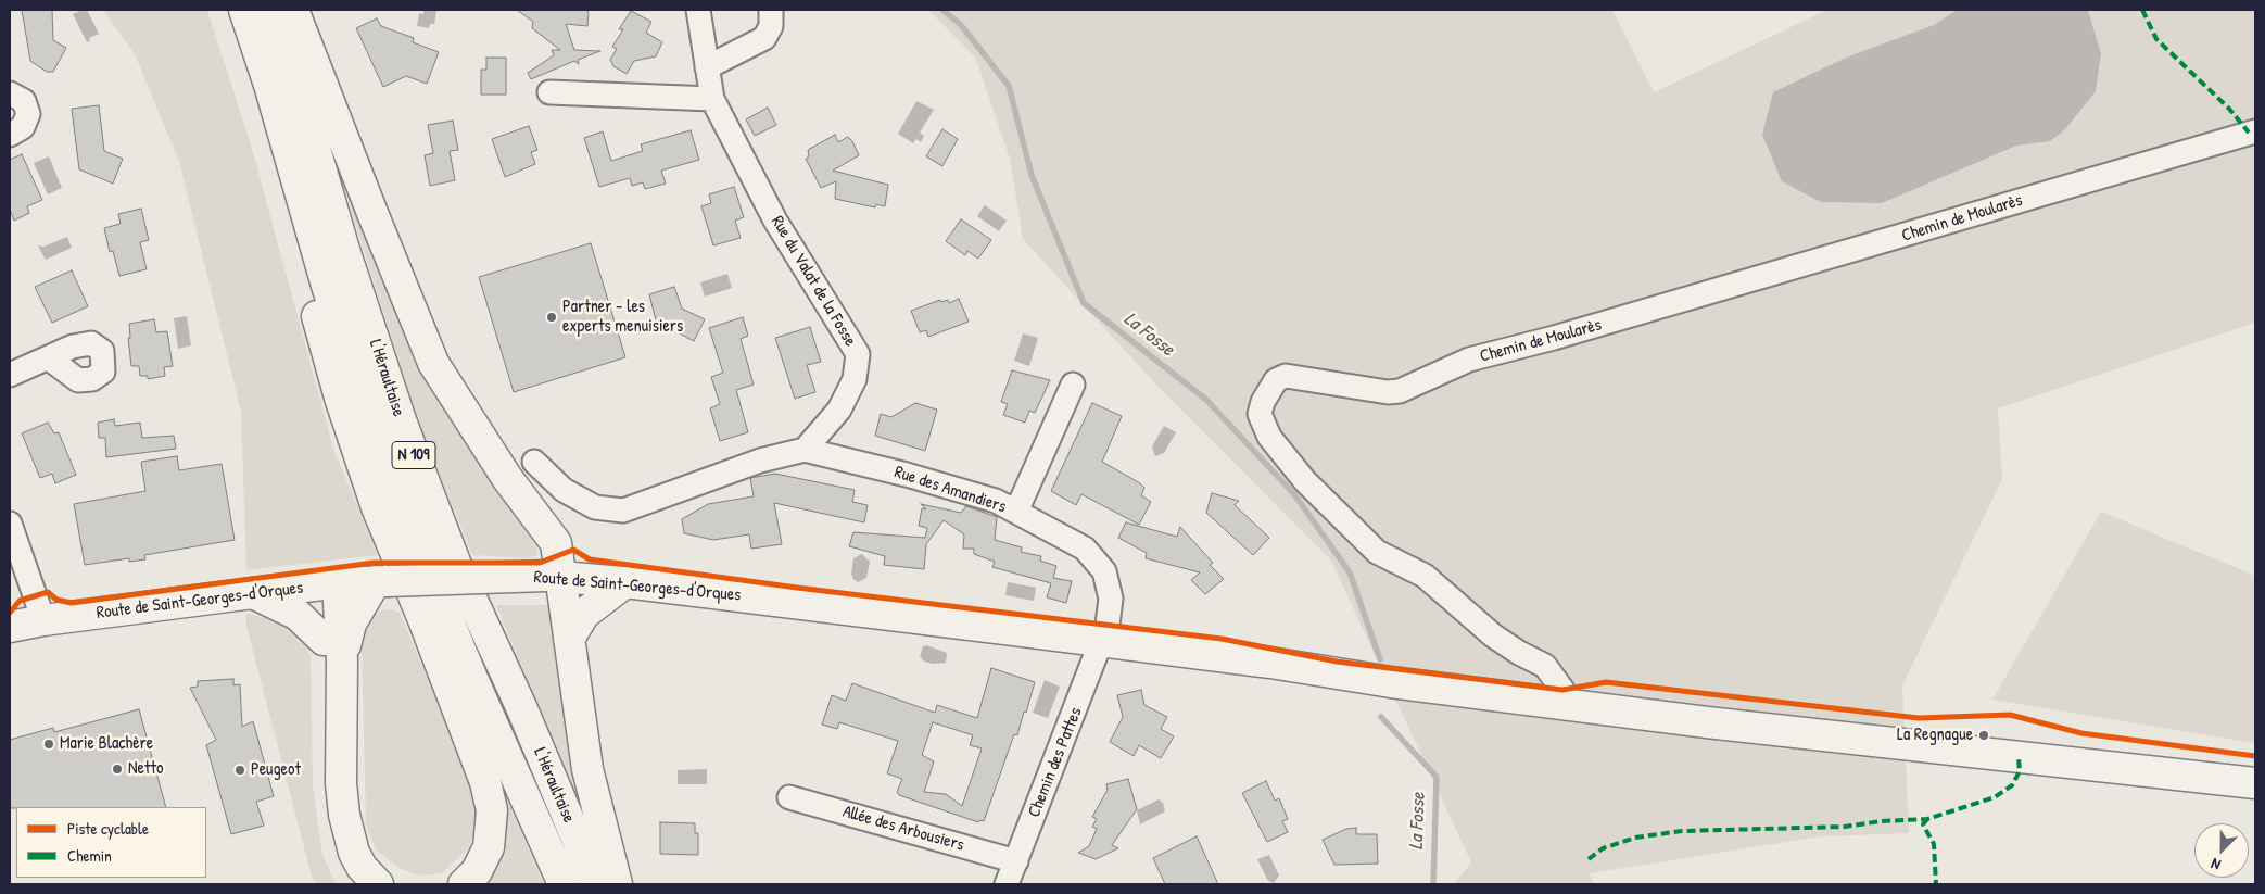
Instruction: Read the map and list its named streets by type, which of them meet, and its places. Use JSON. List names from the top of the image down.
{
  "streets": {
    "main road": ["L'Héraultaise", "N 109", "Route de Saint-Georges-d'Orques"],
    "street": [
      "Chemin de Moularès",
      "Rue du Valat de la Fosse",
      "Rue des Amandiers",
      "Chemin des Pattes",
      "Allée des Arbousiers"
    ]
  },
  "crossings": [
    ["Chemin de Moularès", "Route de Saint-Georges-d'Orques"],
    ["Rue du Valat de la Fosse", "Rue des Amandiers"],
    ["Rue des Amandiers", "Route de Saint-Georges-d'Orques"],
    ["Rue des Amandiers", "Chemin des Pattes"],
    ["Route de Saint-Georges-d'Orques", "Chemin des Pattes"],
    ["Chemin des Pattes", "Allée des Arbousiers"]
  ],
  "water": ["La Fosse"],
  "places": [
    "Partner - les experts menuisiers",
    "La Regnague",
    "Marie Blachère",
    "Netto",
    "Peugeot"
  ],
  "legend": ["Piste cyclable", "Chemin"],
  "north": "bottom left"
}
